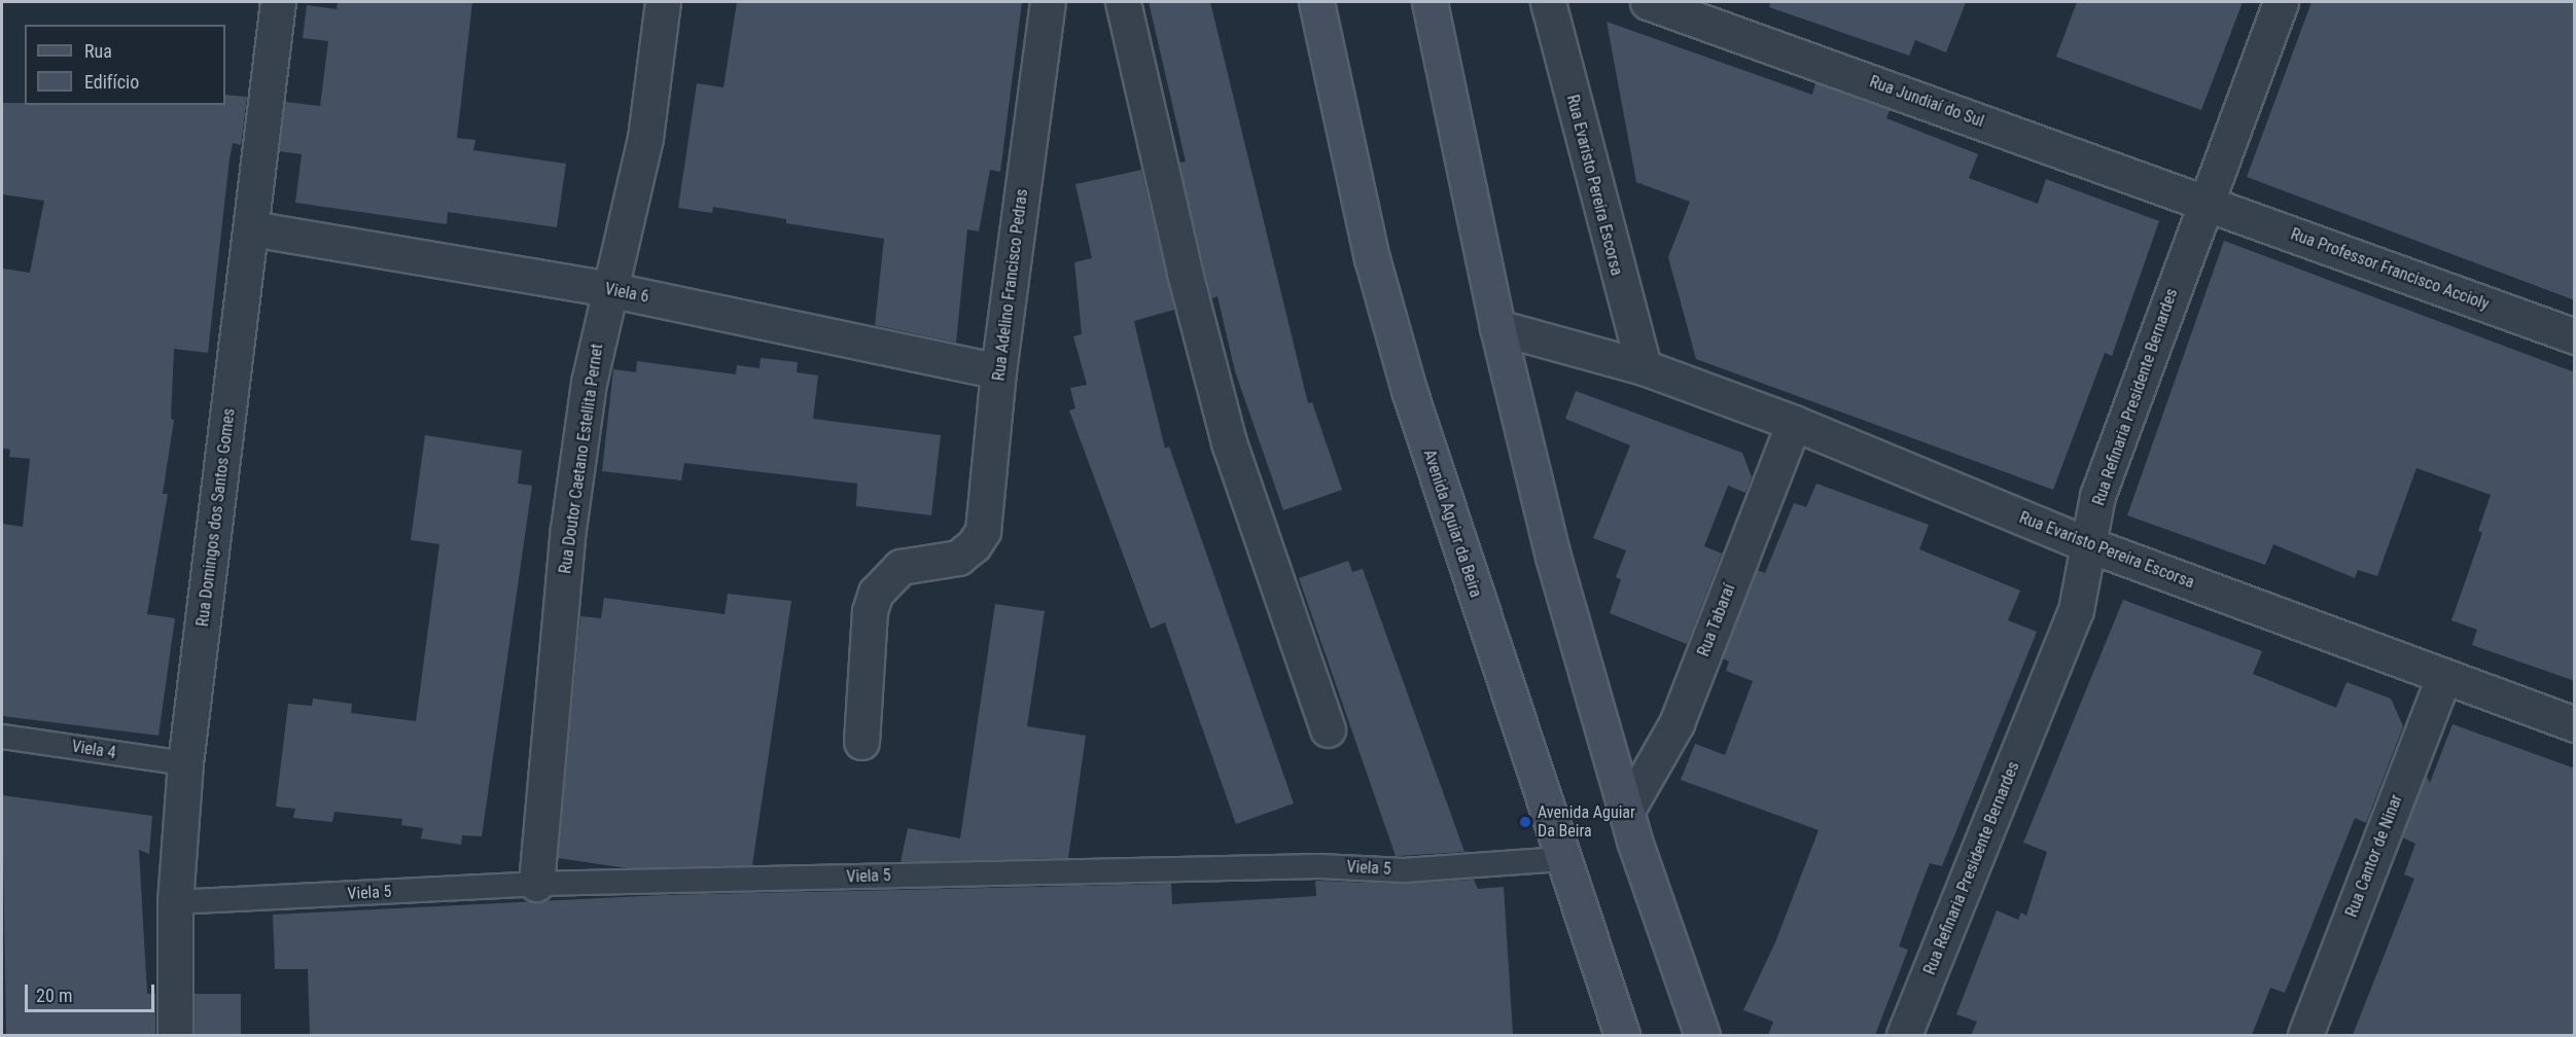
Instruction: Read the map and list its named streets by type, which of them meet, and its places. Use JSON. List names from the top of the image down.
{
  "streets": {
    "main road": ["Avenida Aguiar da Beira"],
    "street": [
      "Rua Jundiaí do Sul",
      "Rua Evaristo Pereira Escorsa",
      "Rua Professor Francisco Accioly",
      "Rua Adelino Francisco Pedras",
      "Viela 6",
      "Rua Refinaria Presidente Bernardes",
      "Rua Doutor Caetano Estellita Pernet",
      "Rua Domingos dos Santos Gomes",
      "Rua Tabaraí",
      "Rua Cantor de Ninar"
    ],
    "lane": ["Viela 4", "Viela 5"]
  },
  "crossings": [
    ["Rua Jundiaí do Sul", "Rua Professor Francisco Accioly"],
    ["Rua Jundiaí do Sul", "Rua Refinaria Presidente Bernardes"],
    ["Rua Evaristo Pereira Escorsa", "Rua Refinaria Presidente Bernardes"],
    ["Rua Evaristo Pereira Escorsa", "Rua Tabaraí"],
    ["Rua Evaristo Pereira Escorsa", "Rua Cantor de Ninar"],
    ["Rua Professor Francisco Accioly", "Rua Refinaria Presidente Bernardes"],
    ["Rua Adelino Francisco Pedras", "Viela 6"],
    ["Viela 6", "Rua Doutor Caetano Estellita Pernet"],
    ["Viela 6", "Rua Domingos dos Santos Gomes"],
    ["Rua Doutor Caetano Estellita Pernet", "Viela 5"],
    ["Rua Domingos dos Santos Gomes", "Viela 4"],
    ["Rua Domingos dos Santos Gomes", "Viela 5"],
    ["Avenida Aguiar da Beira", "Viela 5"]
  ],
  "places": ["Avenida Aguiar Da Beira"],
  "legend": ["Rua", "Edifício"],
  "scale_bar": "20 m"
}
